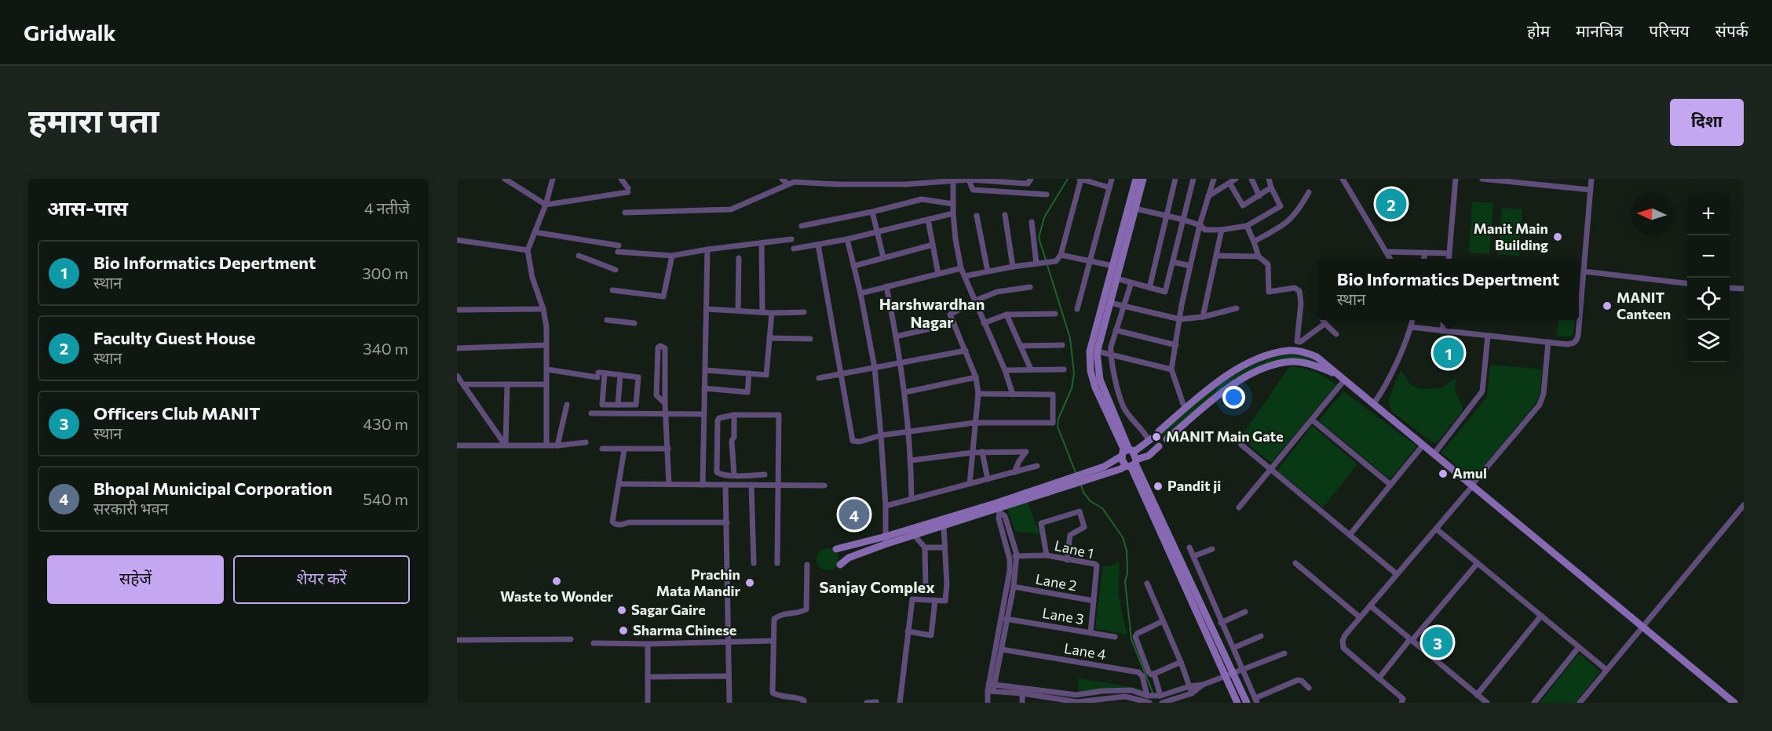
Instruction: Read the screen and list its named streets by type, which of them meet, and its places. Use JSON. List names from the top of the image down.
{
  "streets": {
    "street": [
      "Lane 1",
      "Lane 2",
      "Lane 3",
      "Lane 4"
    ]
  },
  "crossings": [
    ["Lane 1", "Lane 2"],
    ["Lane 1", "Lane 3"]
  ],
  "districts": ["Harshwardhan Nagar", "Sanjay Complex"],
  "places": [
    "Manit Main Building",
    "MANIT Canteen",
    "MANIT Main Gate",
    "Amul",
    "Pandit ji",
    "Waste to Wonder",
    "Prachin Mata Mandir",
    "Sagar Gaire",
    "Sharma Chinese"
  ],
  "north": "left",
  "page": {
    "header": "Gridwalk",
    "nav": [
      "होम",
      "मानचित्र",
      "परिचय",
      "संपर्क"
    ],
    "title": "हमारा पता",
    "buttons": [
      "दिशा",
      ["सहेजें", "शेयर करें"]
    ],
    "heading": ["आस-पास", "4 नतीजे"],
    "pins": [
      "2",
      "1",
      "4",
      "3"
    ],
    "map_buttons": ["+", "−"],
    "list": [
      {
        "mark": "1",
        "name": "Bio Informatics Depertment",
        "note": "स्थान",
        "value": "300 m"
      },
      {
        "mark": "2",
        "name": "Faculty Guest House",
        "note": "स्थान",
        "value": "340 m"
      },
      {
        "mark": "3",
        "name": "Officers Club MANIT",
        "note": "स्थान",
        "value": "430 m"
      },
      {
        "mark": "4",
        "name": "Bhopal Municipal Corporation",
        "note": "सरकारी भवन",
        "value": "540 m"
      }
    ],
    "popup": ["Bio Informatics Depertment", "स्थान"]
  }
}
